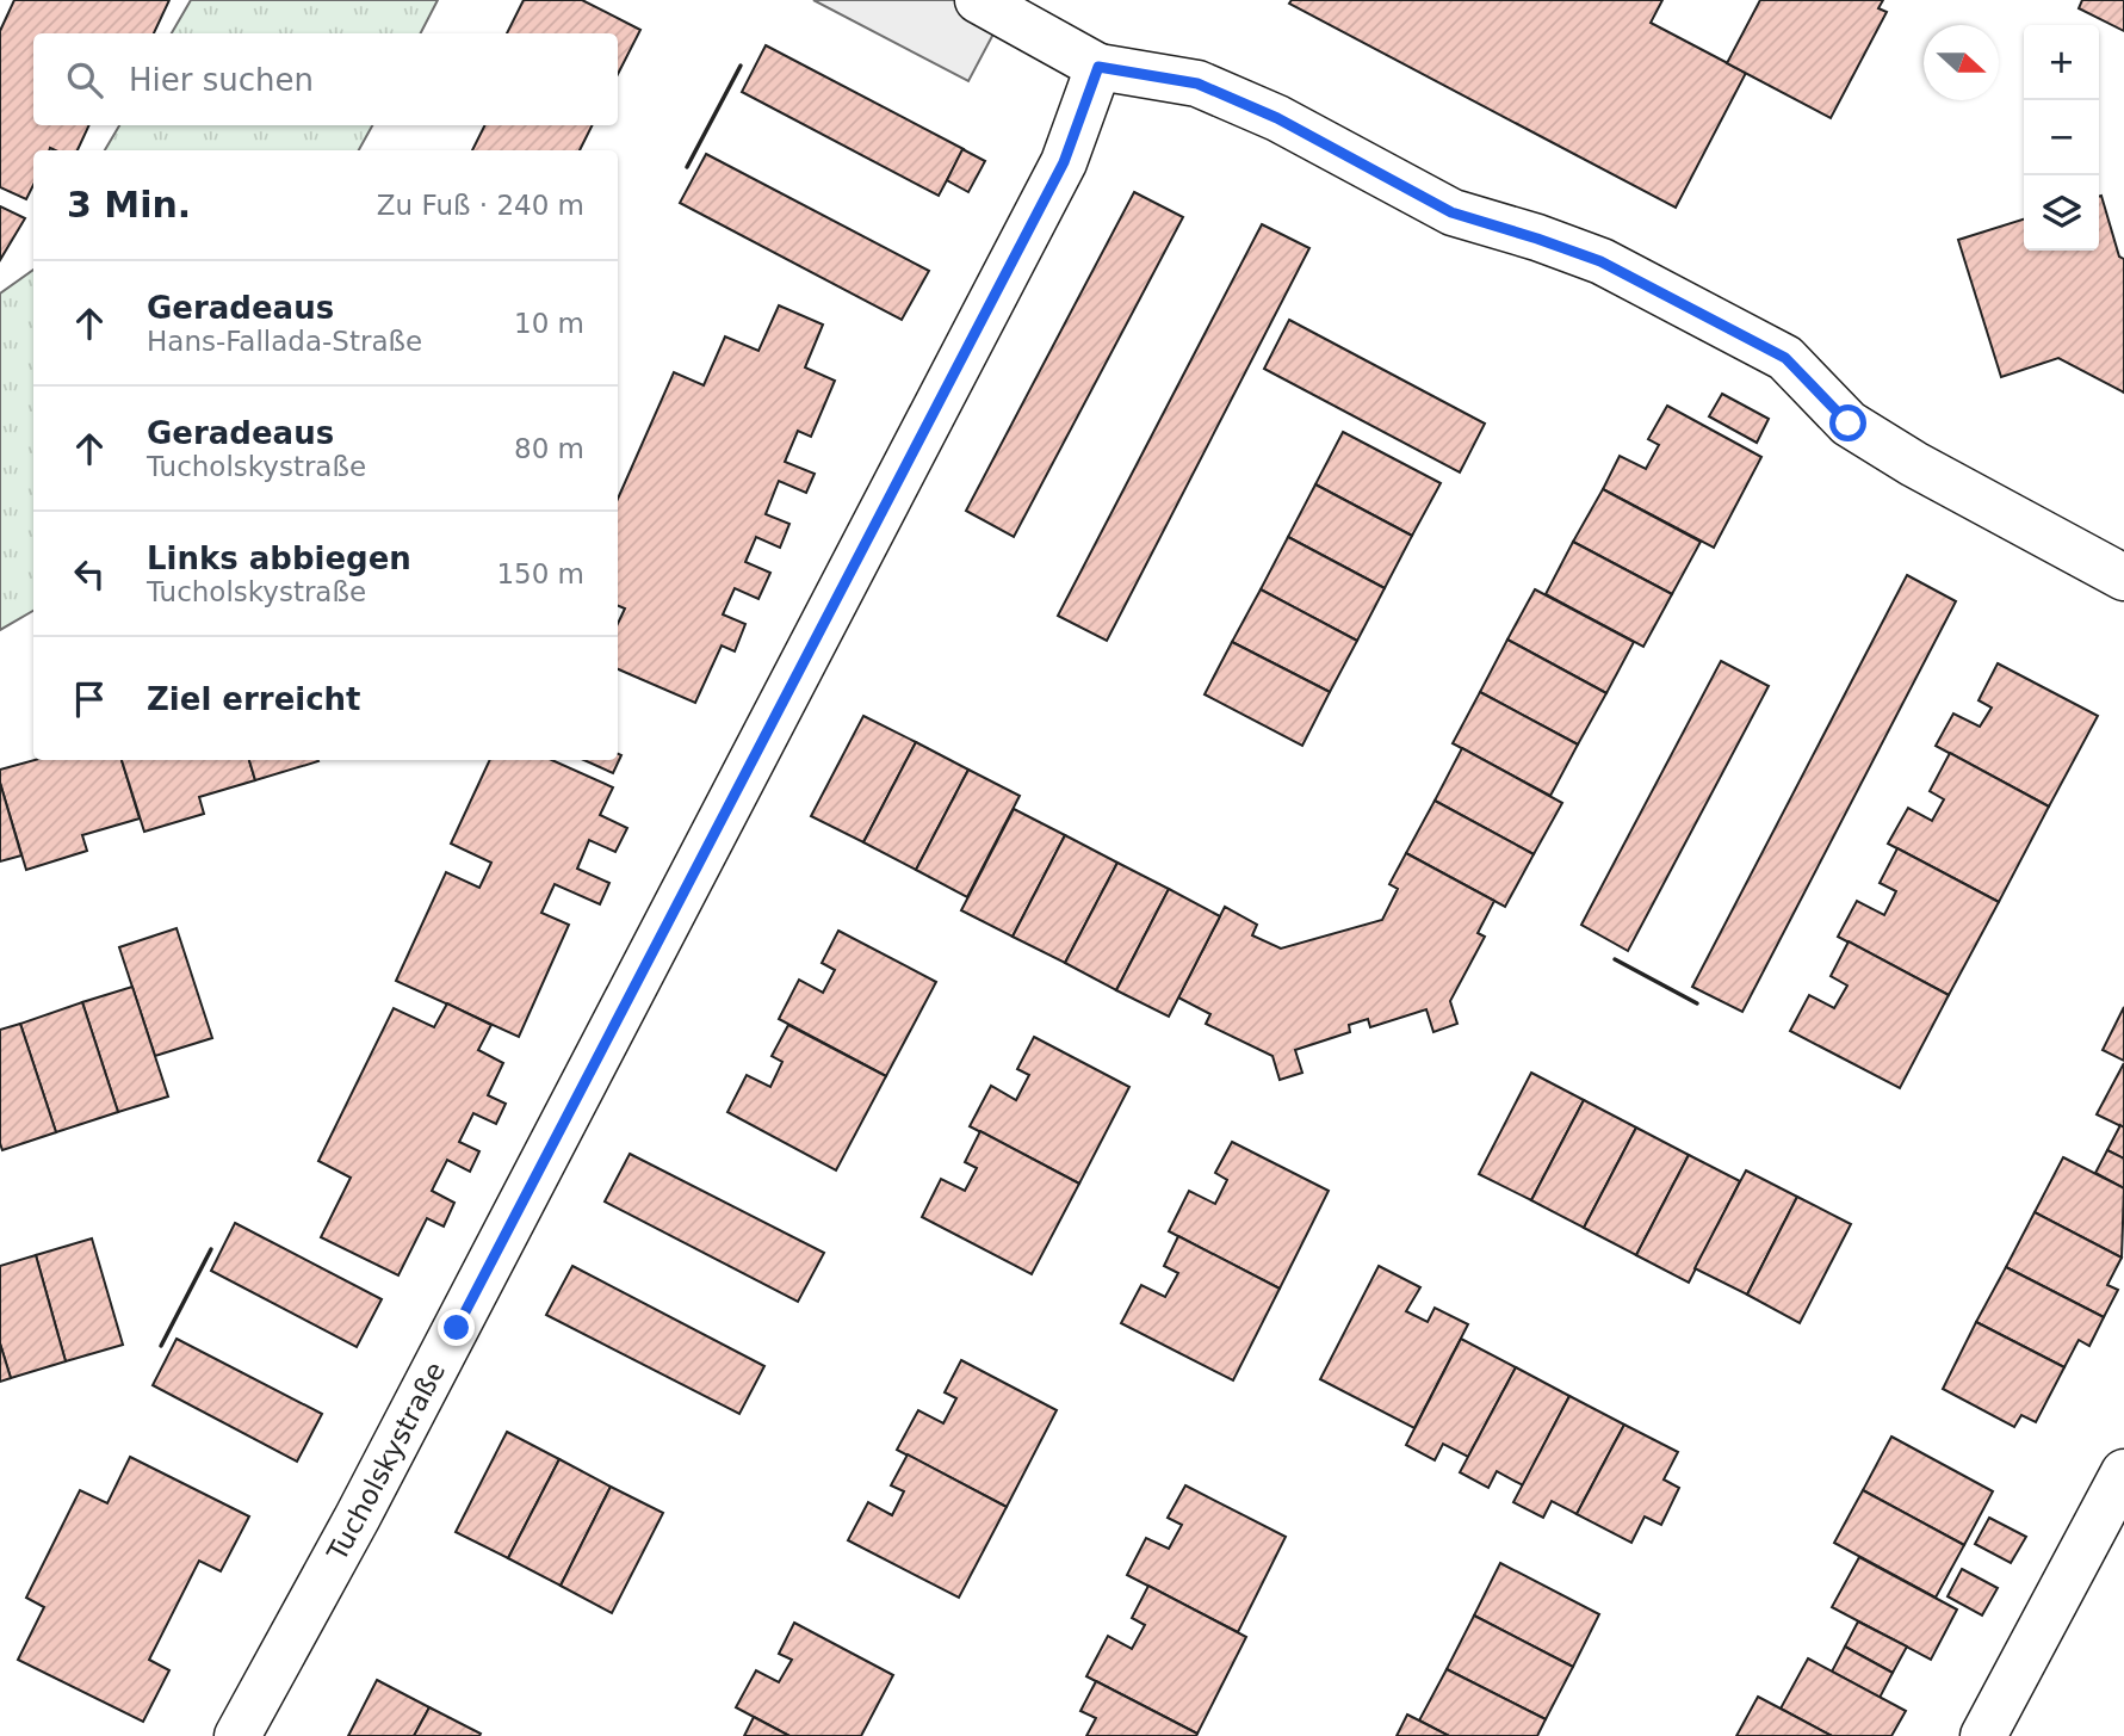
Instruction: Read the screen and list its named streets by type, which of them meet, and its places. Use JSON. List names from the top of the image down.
{
  "streets": {
    "street": ["Tucholskystraße"]
  },
  "north": "right",
  "page": {
    "map_buttons": ["+", "−"],
    "search": "Hier suchen",
    "heading": ["3 Min.", "Zu Fuß · 240 m"],
    "list": [
      ["Geradeaus", "Hans-Fallada-Straße", "10 m"],
      ["Geradeaus", "Tucholskystraße", "80 m"],
      ["Links abbiegen", "Tucholskystraße", "150 m"],
      "Ziel erreicht"
    ]
  }
}
